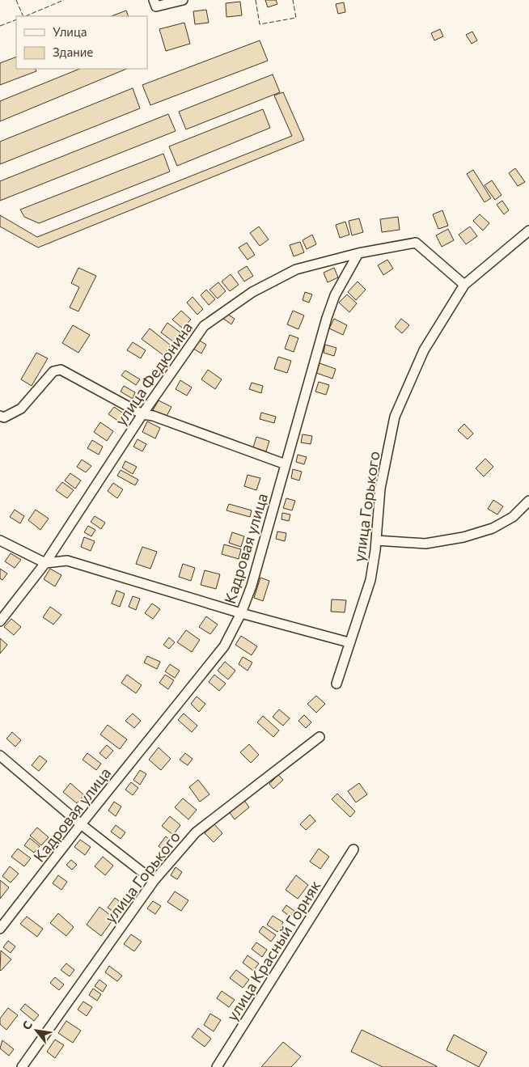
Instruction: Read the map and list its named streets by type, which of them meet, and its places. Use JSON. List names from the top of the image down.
{
  "streets": {
    "street": [
      "улица Федюнина",
      "улица Горького",
      "Кадровая улица",
      "улица Красный Горняк"
    ]
  },
  "crossings": [
    ["улица Федюнина", "улица Горького"],
    ["улица Федюнина", "Кадровая улица"]
  ],
  "legend": ["Улица", "Здание"],
  "north": "top left"
}
